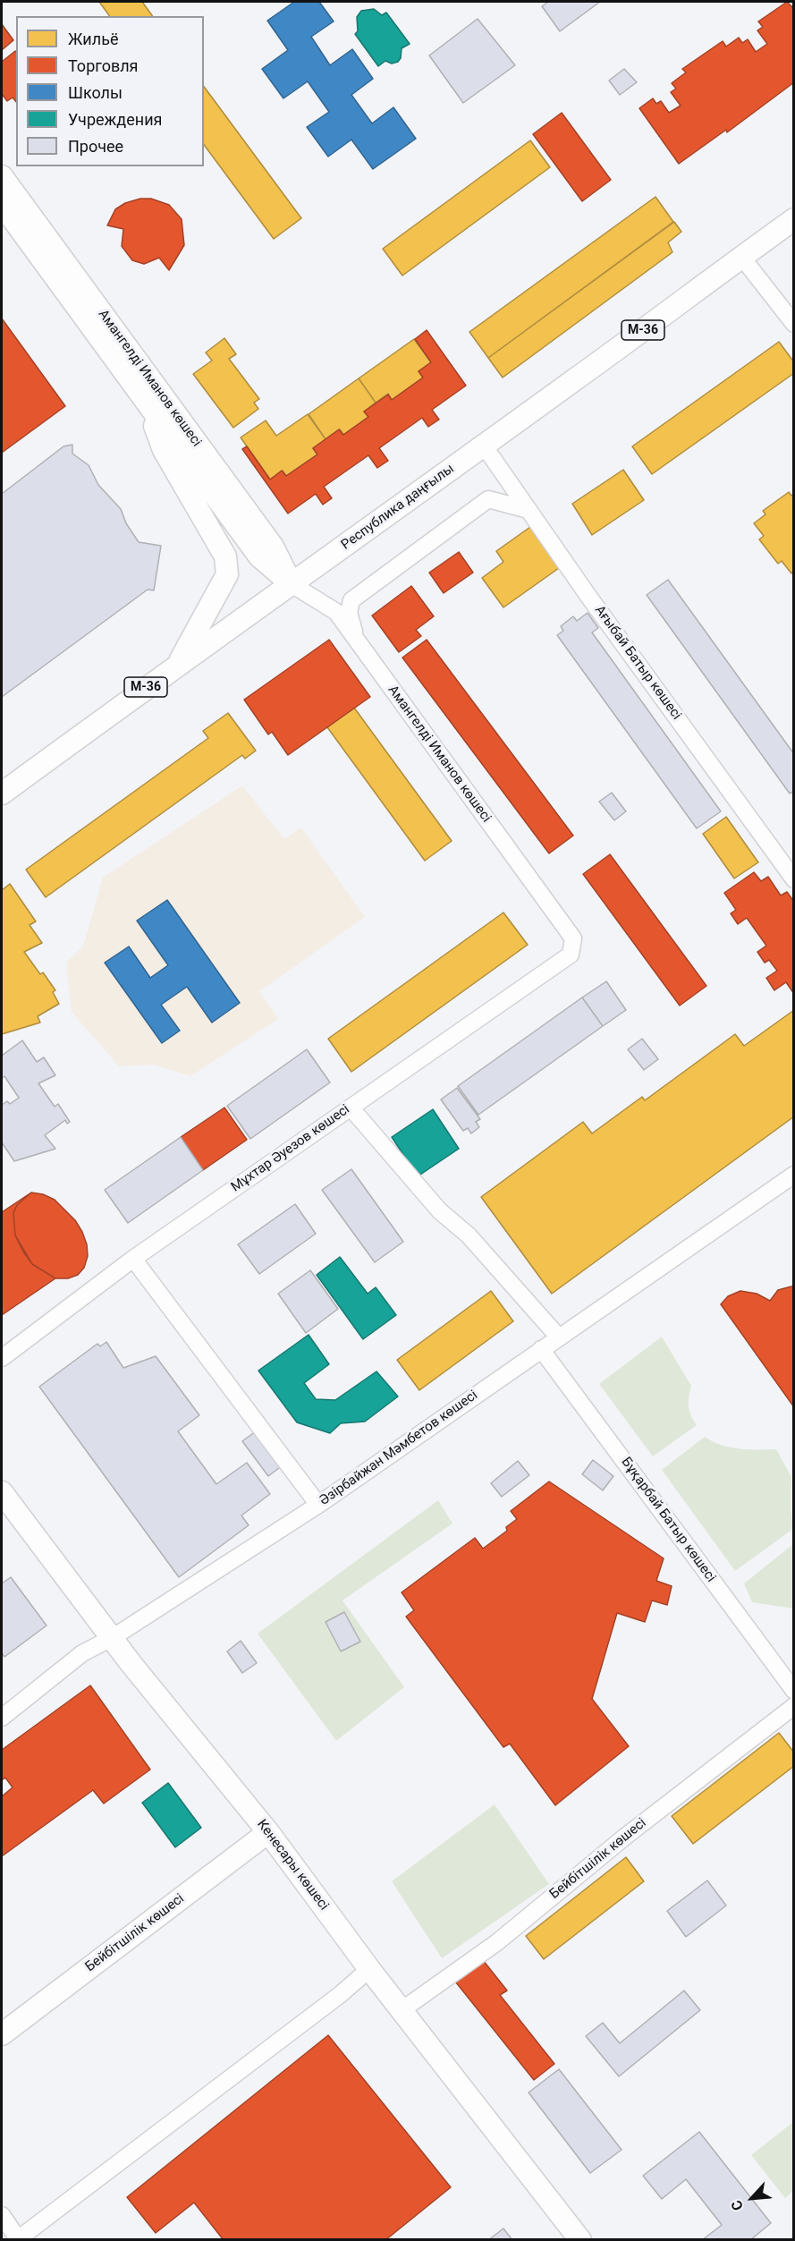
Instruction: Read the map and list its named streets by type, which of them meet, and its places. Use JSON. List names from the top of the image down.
{
  "streets": {
    "main road": [
      "M-36",
      "Амангелді Иманов көшесі",
      "Республика даңғылы",
      "Бейбітшілік көшесі",
      "Кенесары көшесі"
    ],
    "street": [
      "Ағыбай Батыр көшесі",
      "Мұхтар Әуезов көшесі",
      "Әзірбайжан Мәмбетов көшесі",
      "Бұқарбай Батыр көшесі"
    ]
  },
  "crossings": [
    ["Амангелді Иманов көшесі", "Республика даңғылы"],
    ["Амангелді Иманов көшесі", "Мұхтар Әуезов көшесі"],
    ["Республика даңғылы", "Ағыбай Батыр көшесі"],
    ["Әзірбайжан Мәмбетов көшесі", "Бұқарбай Батыр көшесі"],
    ["Әзірбайжан Мәмбетов көшесі", "Кенесары көшесі"],
    ["Бейбітшілік көшесі", "Кенесары көшесі"]
  ],
  "legend": [
    "Жильё",
    "Торговля",
    "Школы",
    "Учреждения",
    "Прочее"
  ],
  "north": "bottom left"
}
